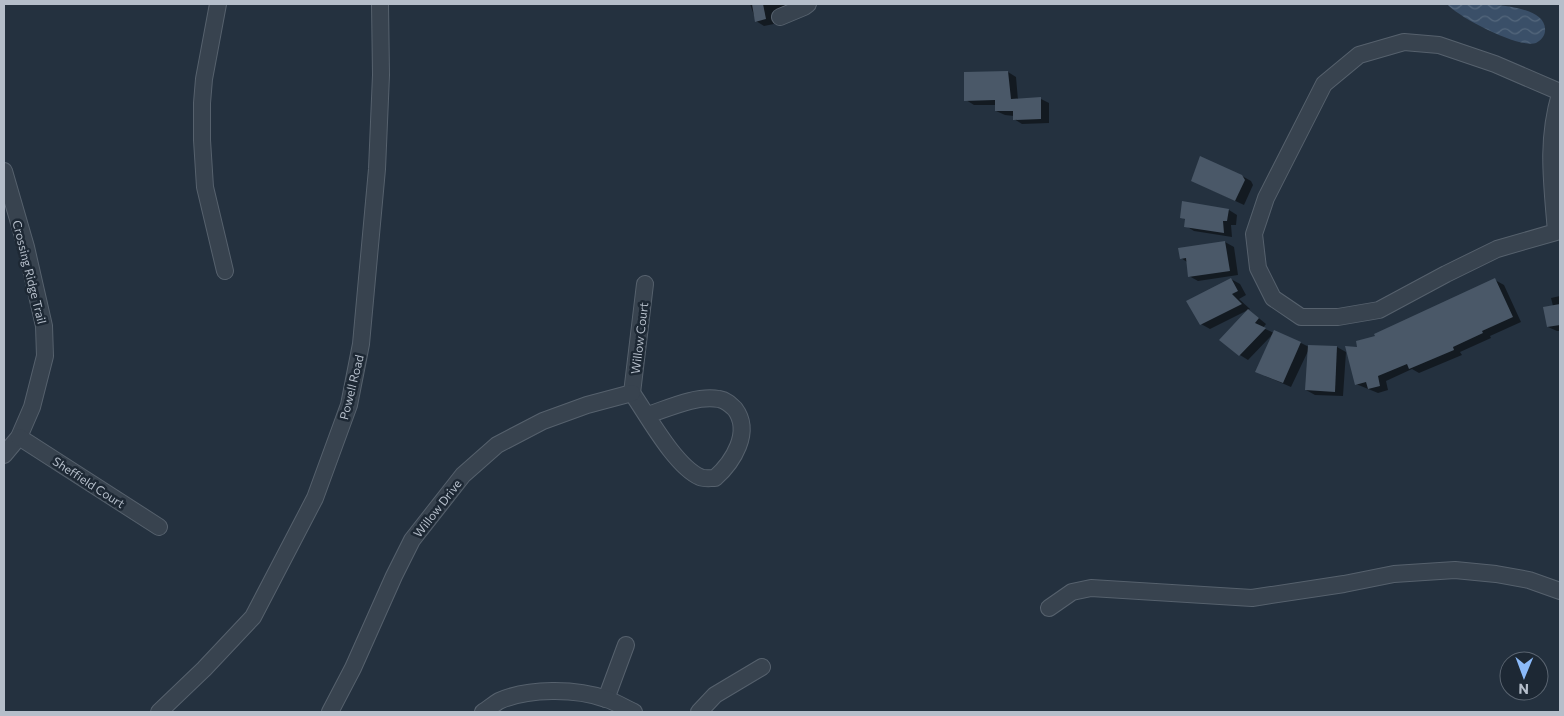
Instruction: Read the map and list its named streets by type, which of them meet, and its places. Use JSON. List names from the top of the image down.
{
  "streets": {
    "street": [
      "Crossing Ridge Trail",
      "Willow Court",
      "Powell Road",
      "Sheffield Court",
      "Willow Drive"
    ]
  },
  "crossings": [
    ["Crossing Ridge Trail", "Sheffield Court"],
    ["Willow Court", "Willow Drive"]
  ],
  "north": "bottom"
}
